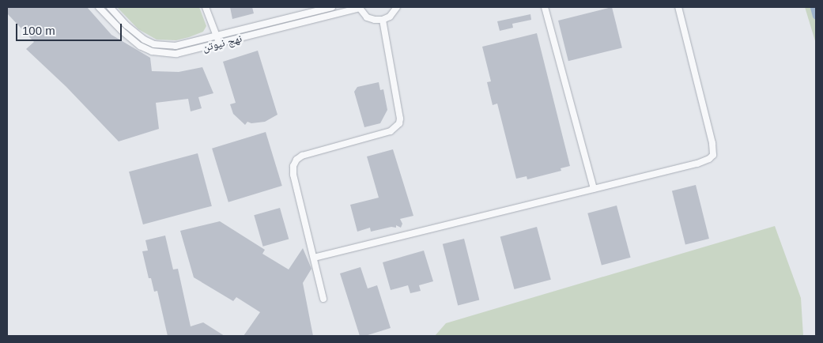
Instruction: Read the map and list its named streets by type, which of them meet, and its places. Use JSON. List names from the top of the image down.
{
  "streets": {
    "street": ["نهج نيوتن"]
  },
  "scale_bar": "100 m"
}
